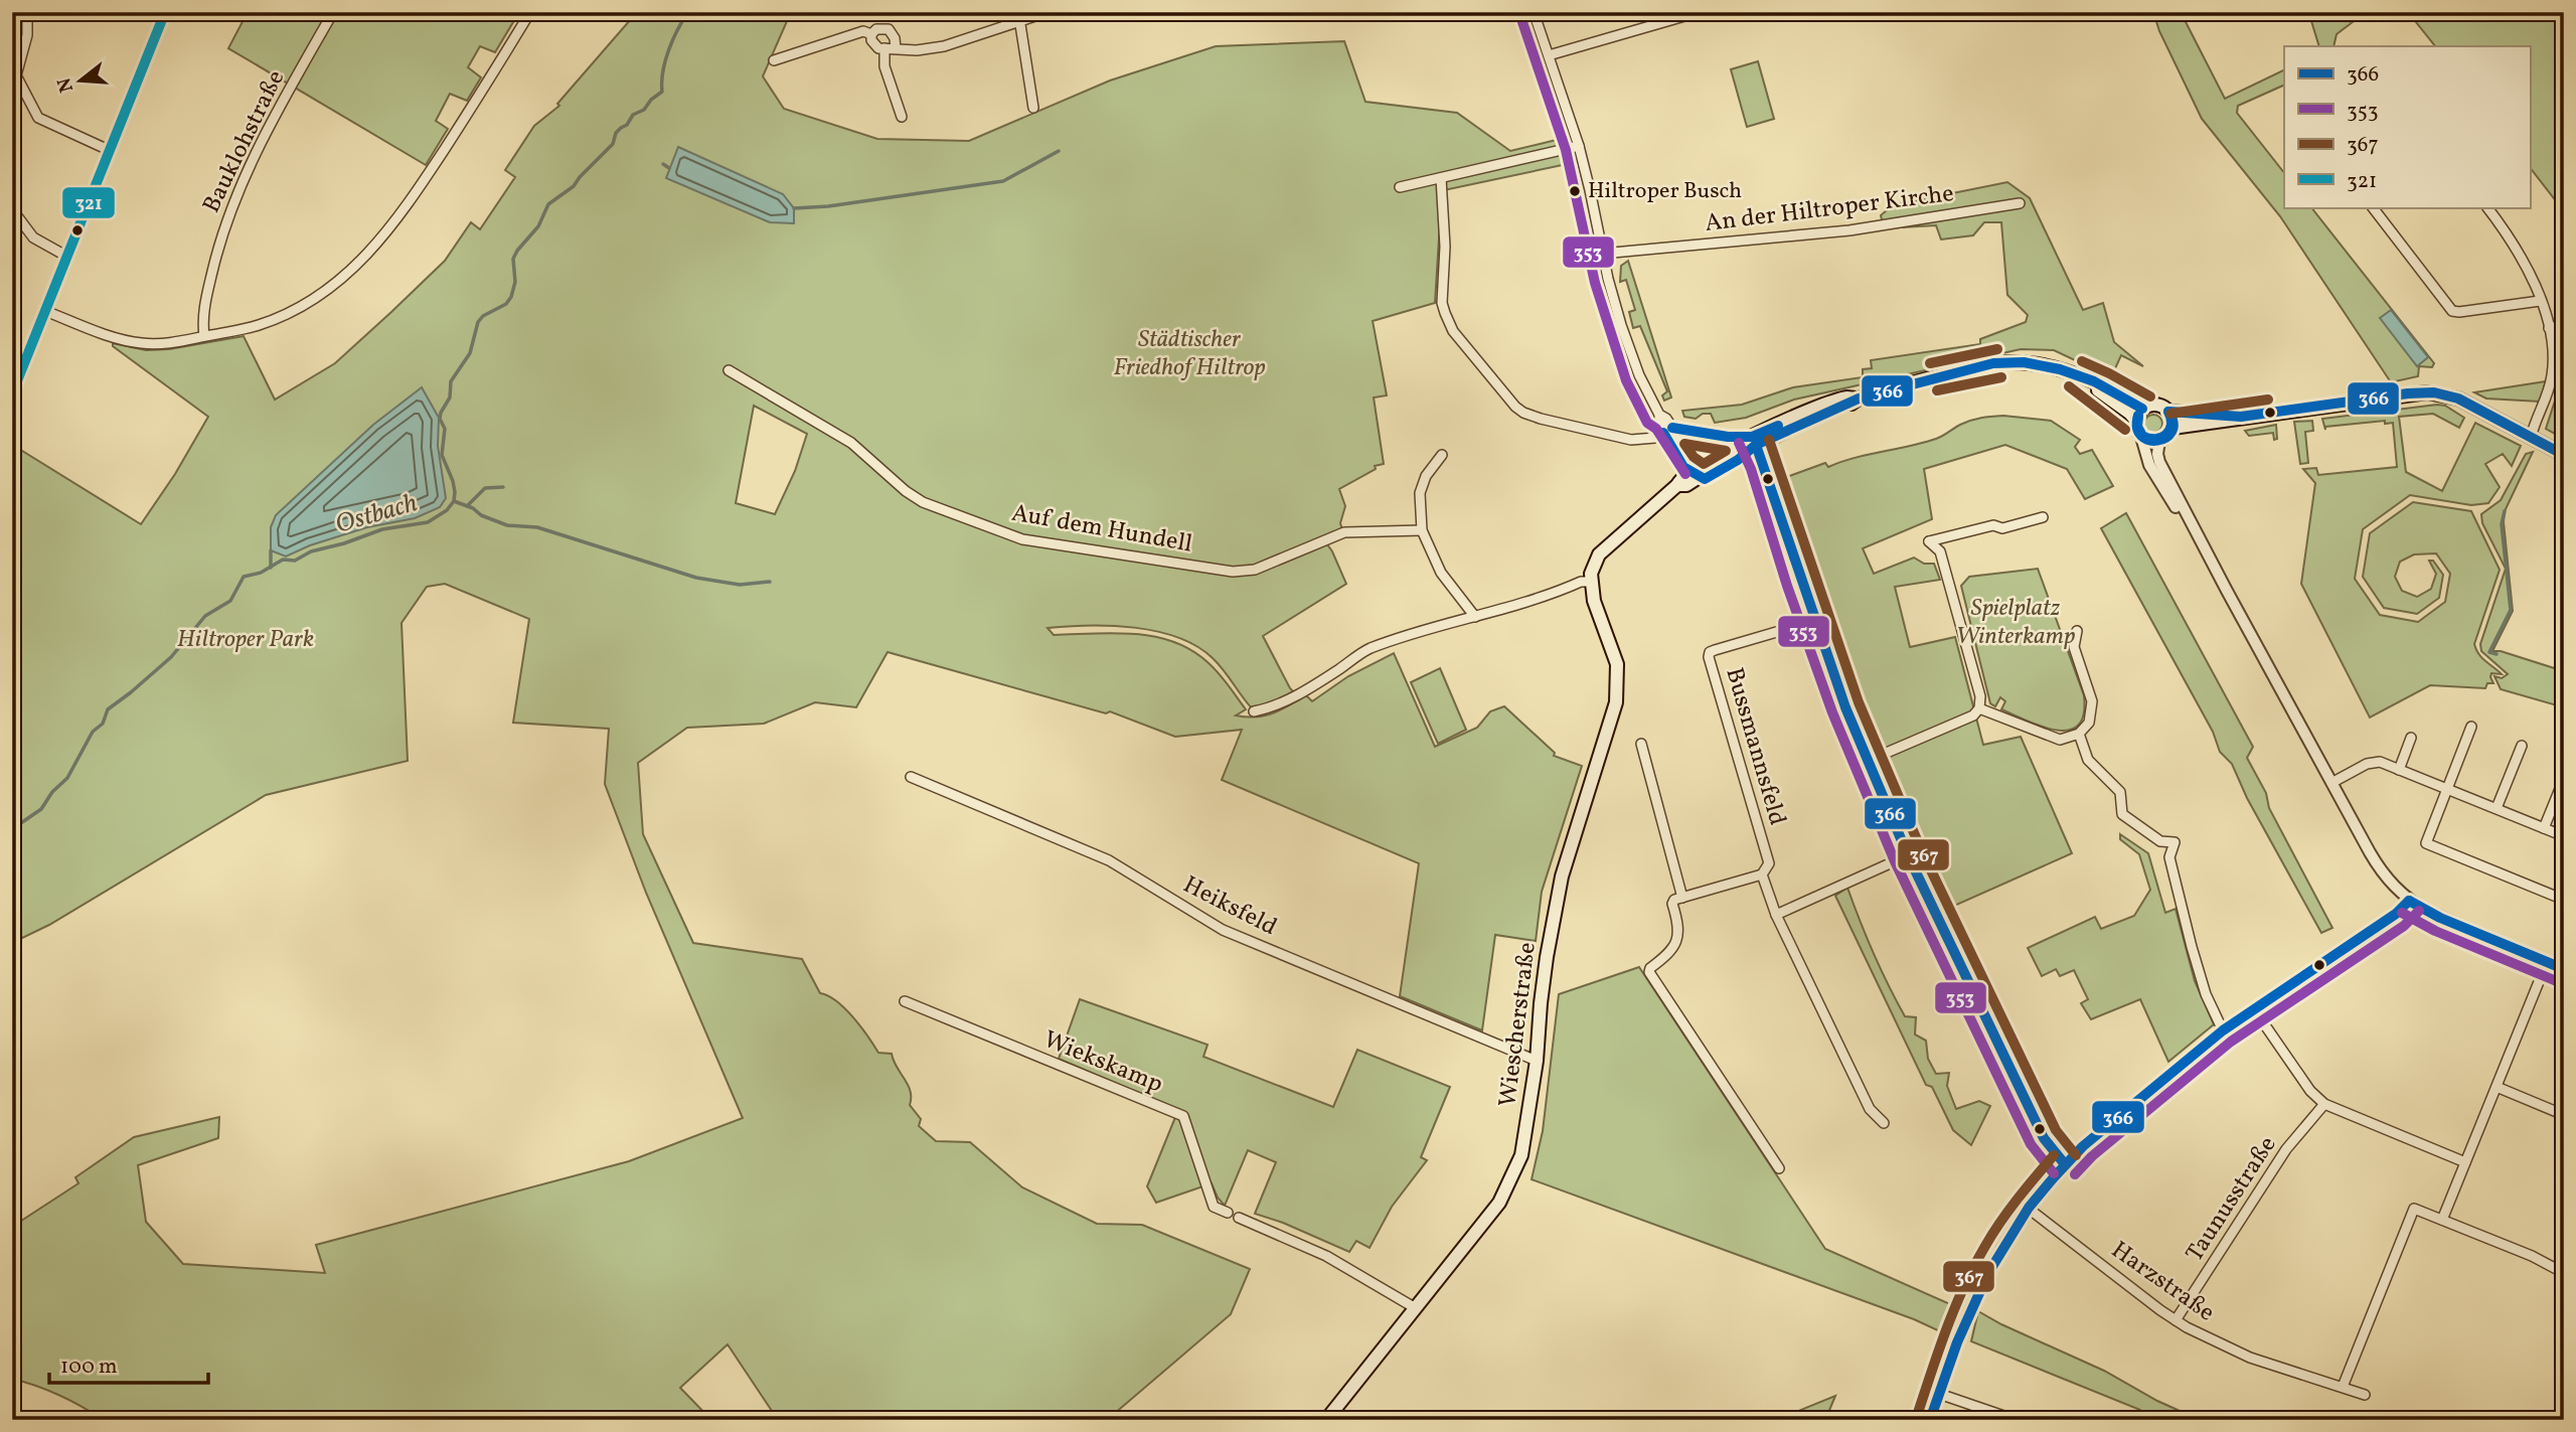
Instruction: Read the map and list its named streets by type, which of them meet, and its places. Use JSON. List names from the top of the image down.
{
  "streets": {
    "main road": ["Wiescherstraße"],
    "street": [
      "Bauklohstraße",
      "An der Hiltroper Kirche",
      "Auf dem Hundell",
      "Bussmannsfeld",
      "Heiksfeld",
      "Wiekskamp",
      "Taunusstraße",
      "Harzstraße"
    ]
  },
  "crossings": [
    ["Heiksfeld", "Wiescherstraße"],
    ["Taunusstraße", "Harzstraße"]
  ],
  "water": ["Ostbach"],
  "parks": ["Städtischer Friedhof Hiltrop", "Spielplatz Winterkamp", "Hiltroper Park"],
  "places": ["Hiltroper Busch"],
  "lines": [
    "transit line 321",
    "transit line 353",
    "transit line 367",
    "transit line 366"
  ],
  "legend": [
    "366",
    "353",
    "367",
    "321"
  ],
  "scale_bar": "100 m",
  "north": "left"
}
